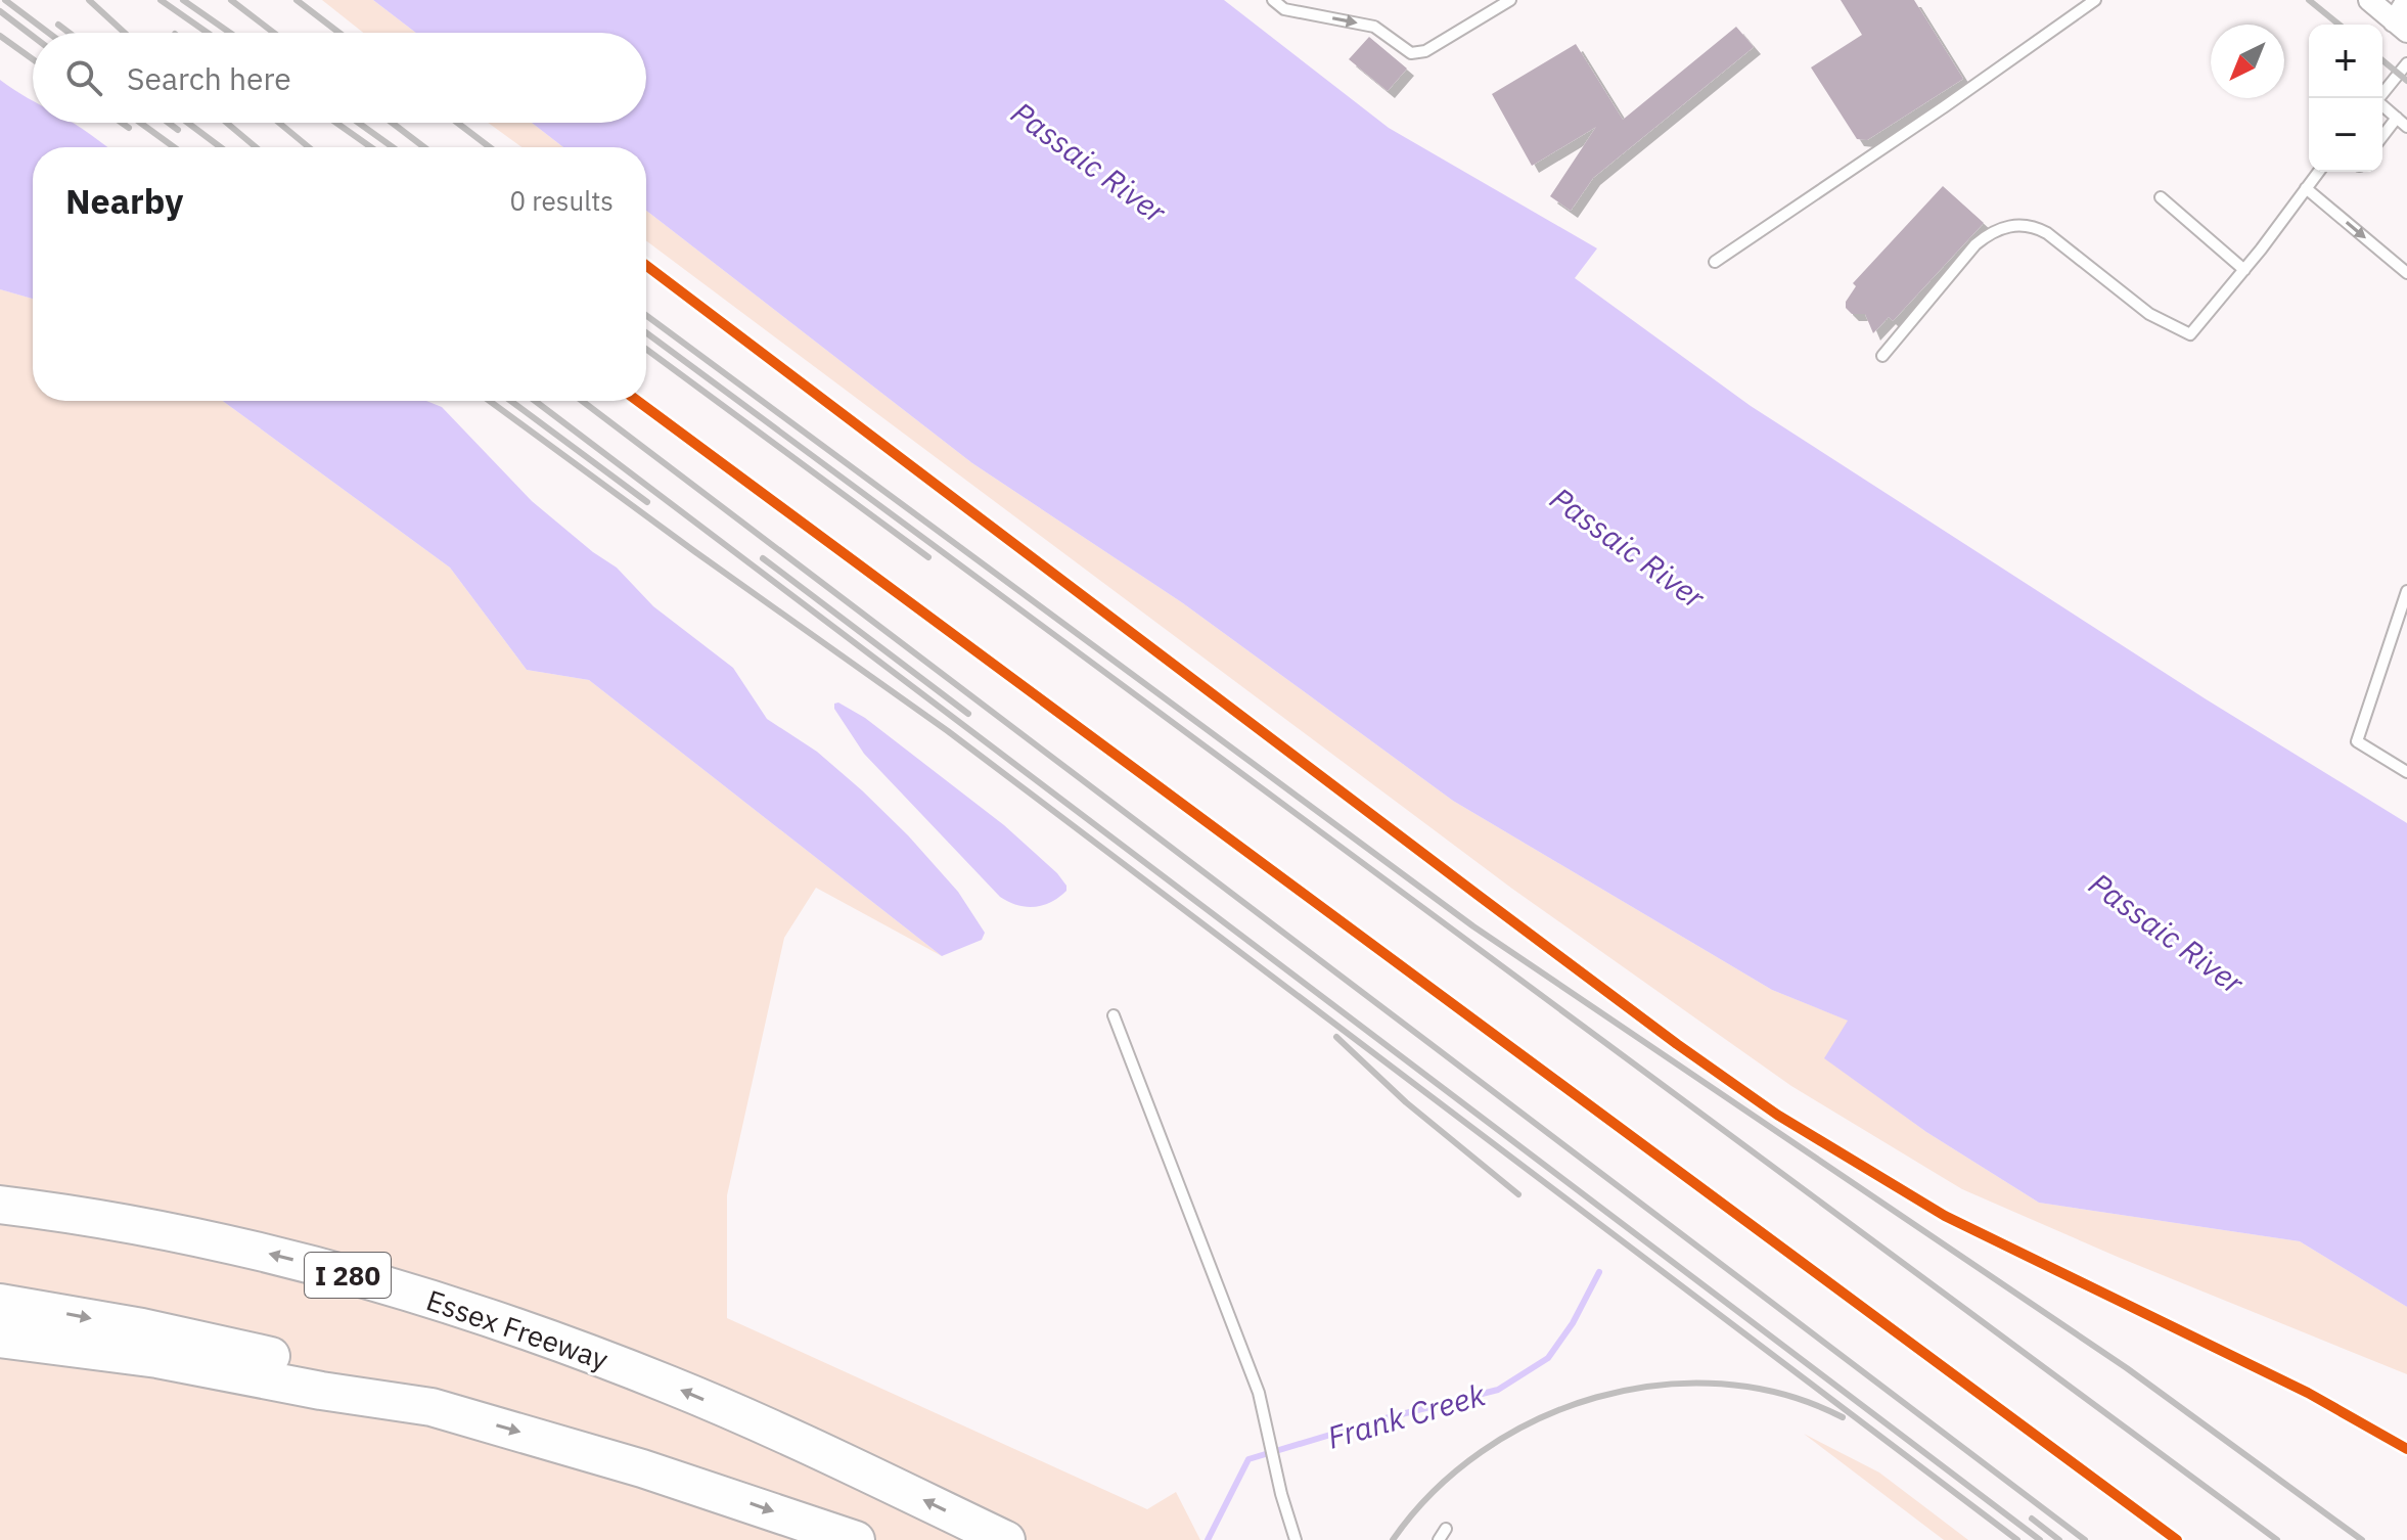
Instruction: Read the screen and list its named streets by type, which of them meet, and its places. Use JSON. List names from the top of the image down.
{
  "streets": {
    "highway": ["I 280", "Essex Freeway"]
  },
  "water": ["Passaic River", "Frank Creek"],
  "north": "bottom left",
  "page": {
    "map_buttons": ["+", "−"],
    "search": "Search here",
    "heading": ["Nearby", "0 results"]
  }
}
